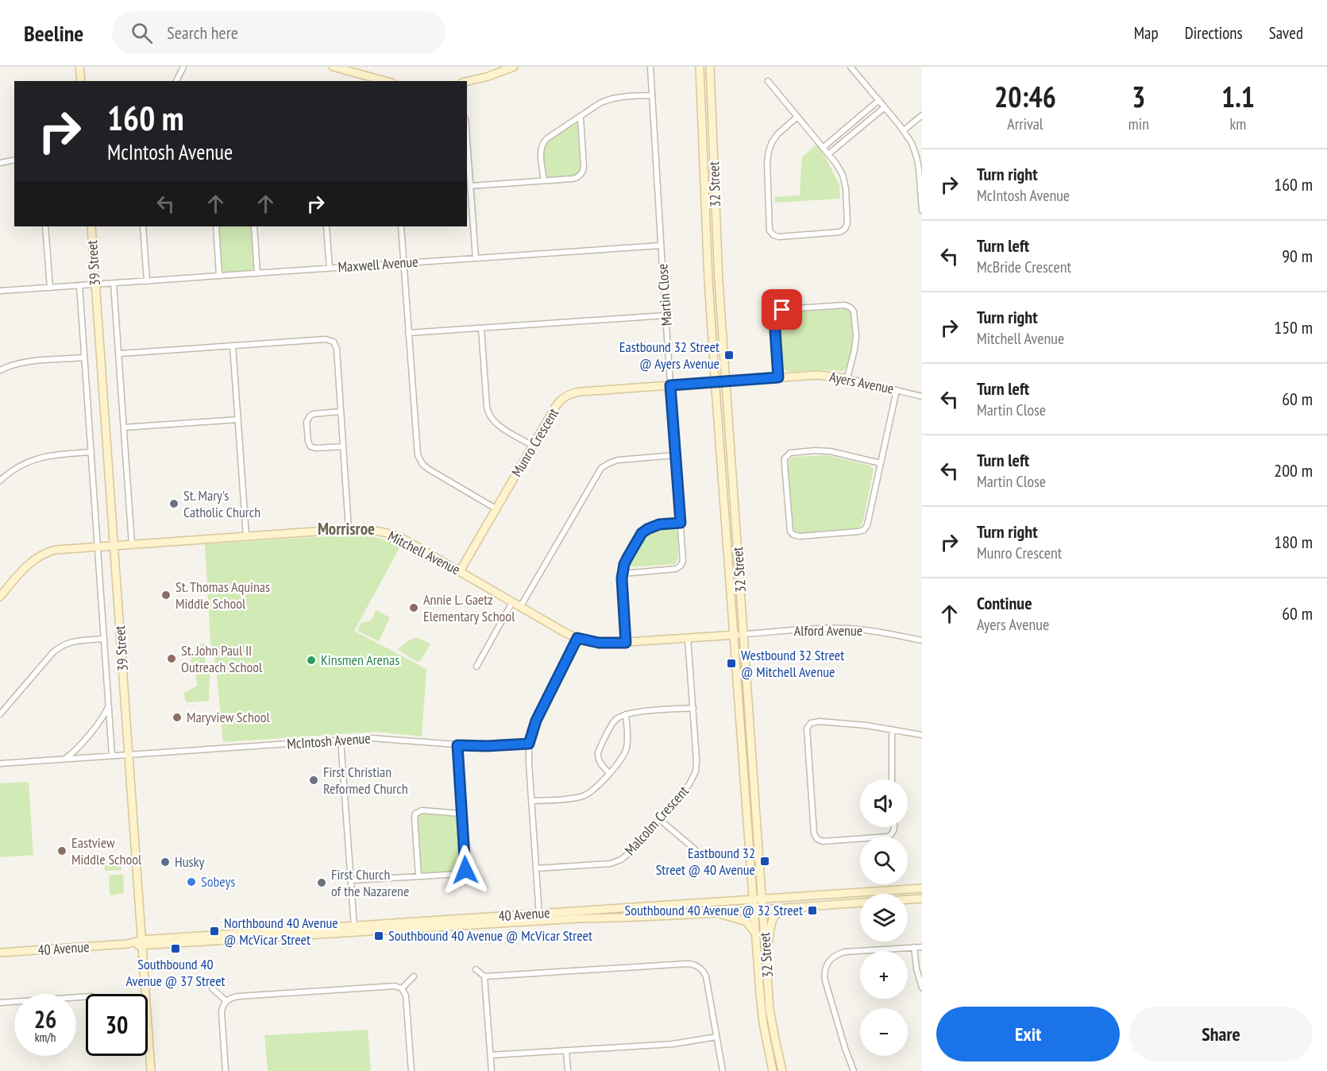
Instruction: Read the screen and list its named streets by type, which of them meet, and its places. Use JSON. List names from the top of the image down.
{
  "streets": {
    "main road": [
      "32 Street",
      "39 Street",
      "Ayers Avenue",
      "Munro Crescent",
      "Mitchell Avenue",
      "Alford Avenue",
      "40 Avenue"
    ],
    "street": [
      "Maxwell Avenue",
      "Martin Close",
      "McIntosh Avenue",
      "Malcolm Crescent"
    ]
  },
  "crossings": [
    ["32 Street", "Ayers Avenue"],
    ["32 Street", "Munro Crescent"],
    ["32 Street", "Mitchell Avenue"],
    ["32 Street", "Alford Avenue"],
    ["32 Street", "40 Avenue"],
    ["39 Street", "Maxwell Avenue"],
    ["39 Street", "Mitchell Avenue"],
    ["39 Street", "McIntosh Avenue"],
    ["39 Street", "40 Avenue"],
    ["Maxwell Avenue", "Martin Close"],
    ["Martin Close", "Munro Crescent"],
    ["Ayers Avenue", "Munro Crescent"],
    ["Munro Crescent", "Mitchell Avenue"],
    ["Mitchell Avenue", "Alford Avenue"],
    ["Mitchell Avenue", "Malcolm Crescent"]
  ],
  "districts": ["Morrisroe"],
  "places": {
    "transit": [
      "Eastbound 32 Street @ Ayers Avenue",
      "Westbound 32 Street @ Mitchell Avenue",
      "Eastbound 32 Street @ 40 Avenue",
      "Southbound 40 Avenue @ 32 Street",
      "Northbound 40 Avenue @ McVicar Street",
      "Southbound 40 Avenue @ McVicar Street",
      "Southbound 40 Avenue @ 37 Street"
    ],
    "other": [
      "St. Mary's Catholic Church",
      "St. Thomas Aquinas Middle School",
      "Annie L. Gaetz Elementary School",
      "St. John Paul II Outreach School",
      "Kinsmen Arenas",
      "Maryview School",
      "First Christian Reformed Church",
      "Eastview Middle School",
      "Husky",
      "Sobeys",
      "First Church of the Nazarene"
    ]
  },
  "page": {
    "header": "Beeline",
    "search": "Search here",
    "nav": ["Map", "Directions", "Saved"],
    "eta": [
      "20:46",
      "Arrival",
      "3",
      "min",
      "1.1",
      "km"
    ],
    "turn": ["160 m", "McIntosh Avenue"],
    "list": [
      {
        "name": "Turn right",
        "note": "McIntosh Avenue",
        "value": "160 m"
      },
      {
        "name": "Turn left",
        "note": "McBride Crescent",
        "value": "90 m"
      },
      {
        "name": "Turn right",
        "note": "Mitchell Avenue",
        "value": "150 m"
      },
      {
        "name": "Turn left",
        "note": "Martin Close",
        "value": "60 m"
      },
      {
        "name": "Turn left",
        "note": "Martin Close",
        "value": "200 m"
      },
      {
        "name": "Turn right",
        "note": "Munro Crescent",
        "value": "180 m"
      },
      {
        "name": "Continue",
        "note": "Ayers Avenue",
        "value": "60 m"
      }
    ],
    "map_buttons": ["+", "−"],
    "speed": "26 km/h",
    "limit": "30",
    "buttons": ["Exit", "Share"]
  }
}
